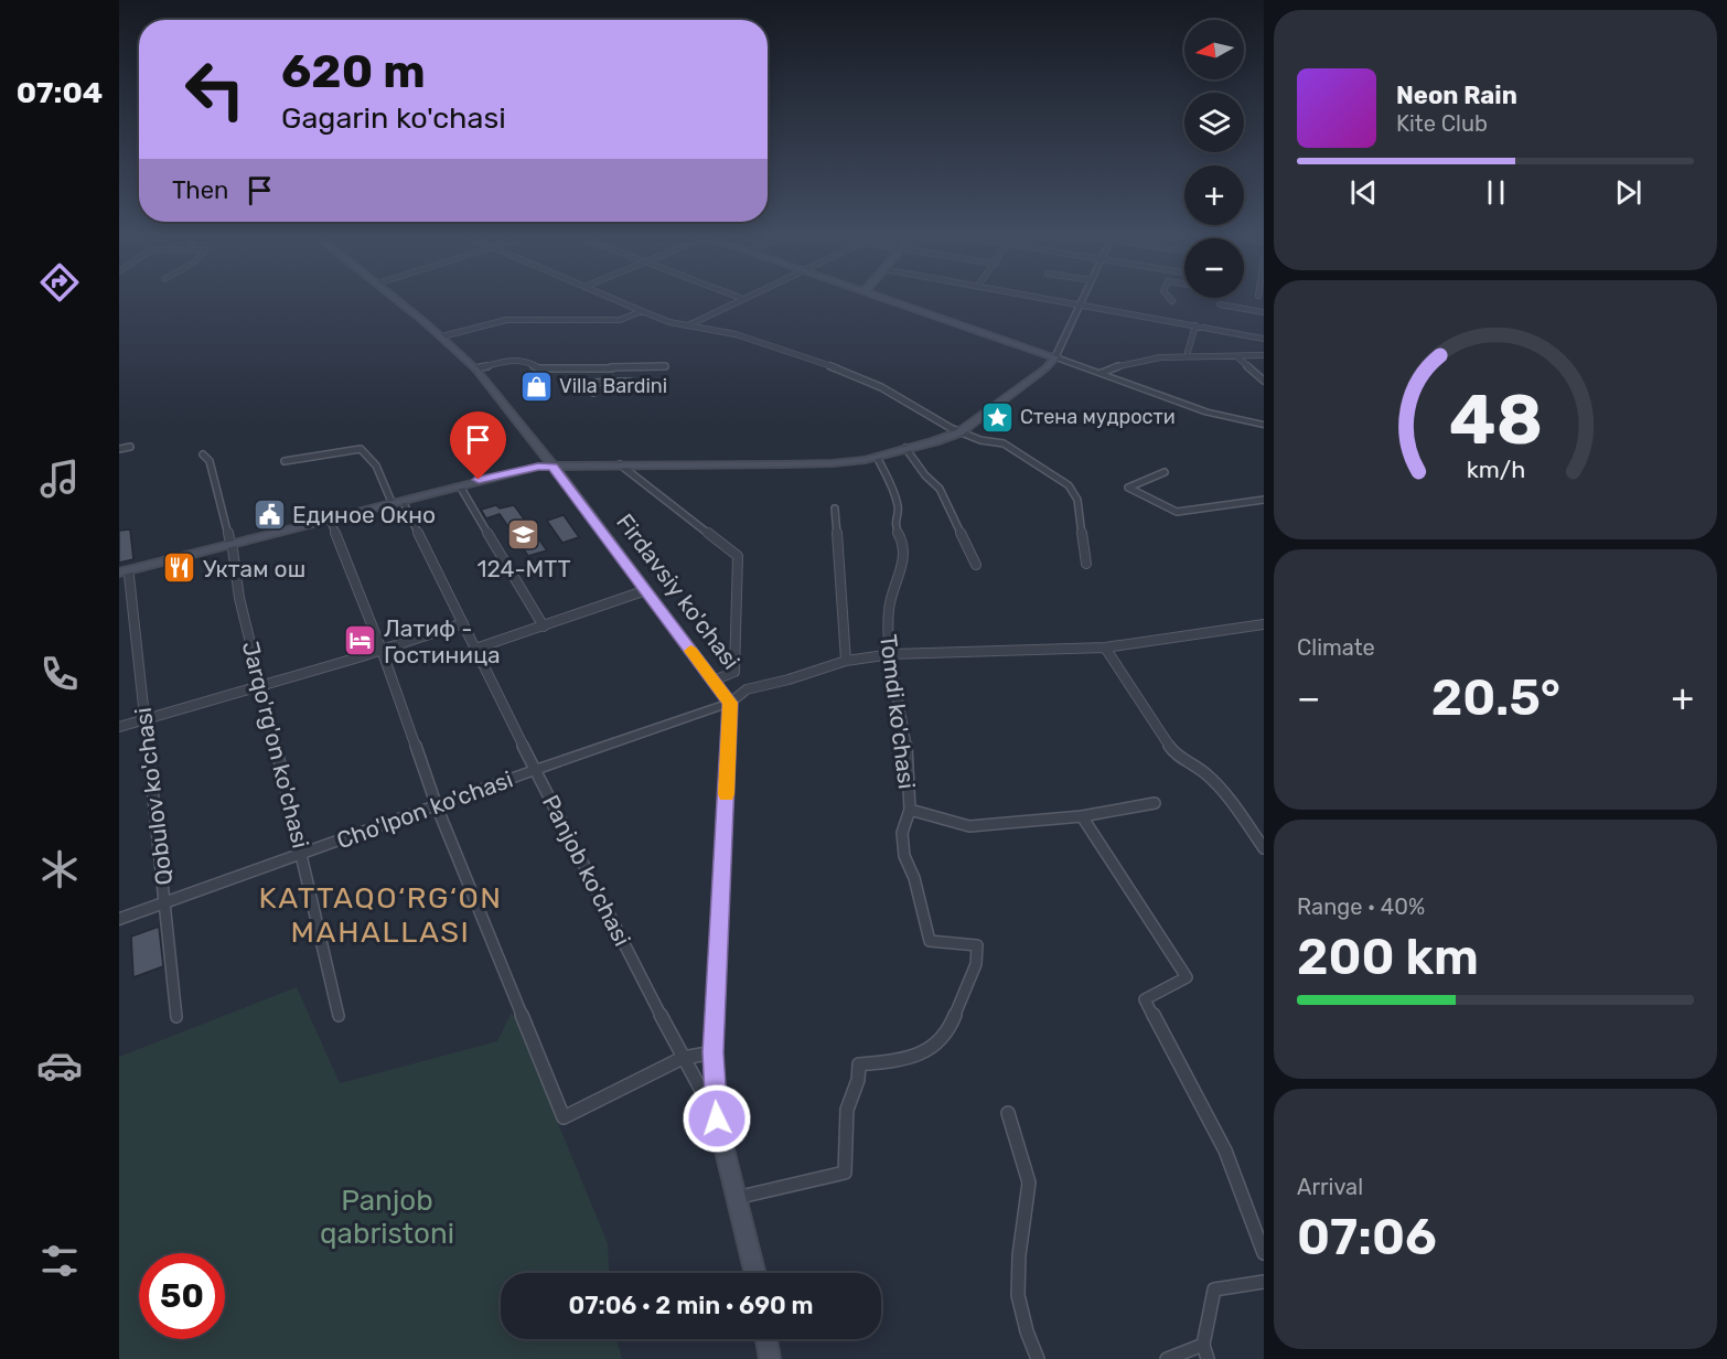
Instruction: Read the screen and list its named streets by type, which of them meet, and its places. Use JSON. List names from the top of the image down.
{
  "streets": {
    "main road": ["Firdavsiy ko'chasi"],
    "street": [
      "Tomdi ko'chasi",
      "Jarqo'rg'on ko'chasi",
      "Qobulov ko'chasi",
      "Cho'lpon ko'chasi",
      "Panjob ko'chasi"
    ]
  },
  "crossings": [
    ["Firdavsiy ko'chasi", "Cho'lpon ko'chasi"],
    ["Firdavsiy ko'chasi", "Panjob ko'chasi"],
    ["Jarqo'rg'on ko'chasi", "Cho'lpon ko'chasi"],
    ["Qobulov ko'chasi", "Cho'lpon ko'chasi"],
    ["Cho'lpon ko'chasi", "Panjob ko'chasi"]
  ],
  "districts": ["KATTAQO‘RG‘ON MAHALLASI"],
  "parks": ["Panjob qabristoni"],
  "places": {
    "shop": ["Villa Bardini"],
    "place": ["Стена мудрости"],
    "public building": ["Единое Окно"],
    "school or university": ["124-MTT"],
    "restaurant": ["Уктам ош"],
    "hotel": ["Латиф - Гостиница"]
  },
  "north": "left",
  "page": {
    "tabs": "07:04",
    "map_buttons": ["+", "−"],
    "turn": ["620 m", "Gagarin ko'chasi"],
    "song": ["Neon Rain", "Kite Club"],
    "then": "Then",
    "tile": [
      "Climate",
      ["Range · 40%", "200 km"],
      ["Arrival", "07:06"]
    ],
    "heat": ["−", "20.5°", "+"],
    "limit": "50",
    "trip": "07:06 · 2 min · 690 m",
    "gauge": ["48", "km/h"]
  }
}
